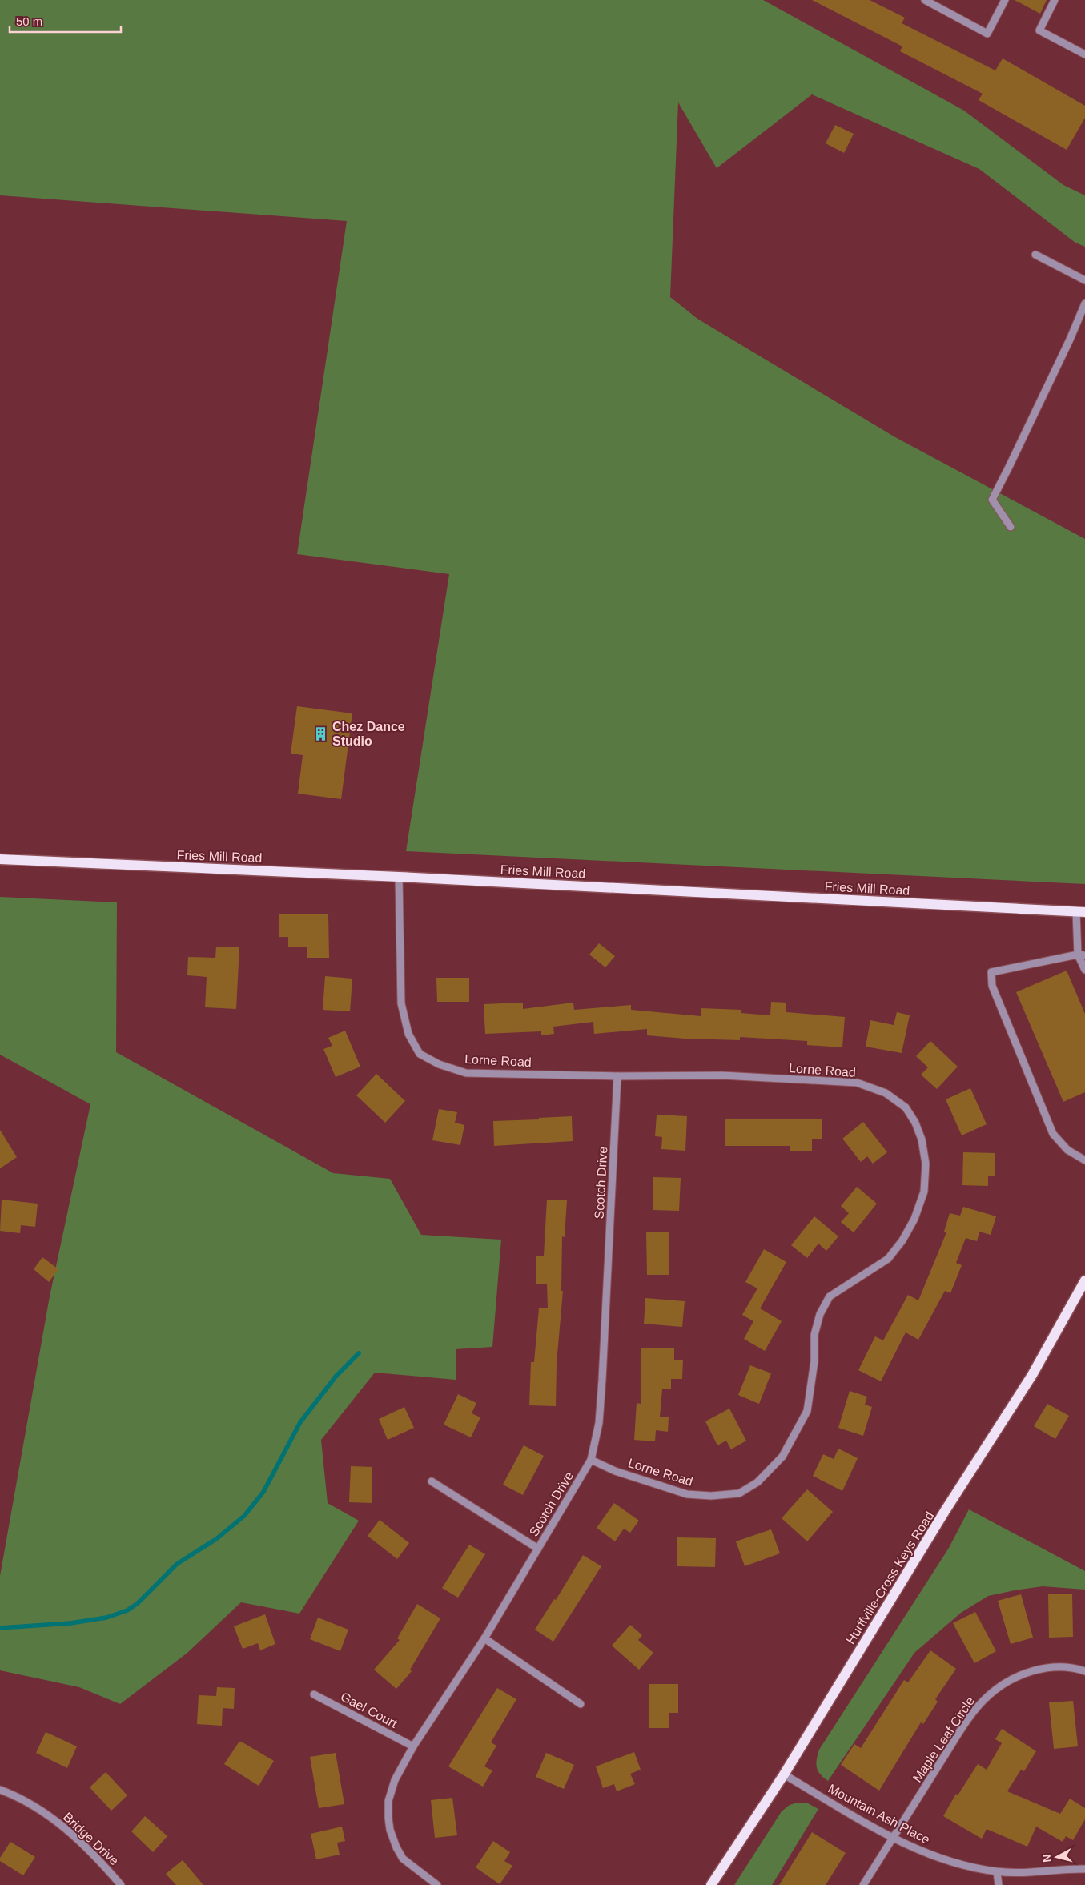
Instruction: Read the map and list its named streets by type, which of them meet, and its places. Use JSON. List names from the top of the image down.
{
  "streets": {
    "main road": ["Fries Mill Road", "Hurffville-Cross Keys Road"],
    "street": [
      "Lorne Road",
      "Scotch Drive",
      "Gael Court",
      "Maple Leaf Circle",
      "Mountain Ash Place",
      "Bridge Drive"
    ]
  },
  "crossings": [
    ["Fries Mill Road", "Lorne Road"],
    ["Lorne Road", "Scotch Drive"],
    ["Scotch Drive", "Gael Court"],
    ["Hurffville-Cross Keys Road", "Mountain Ash Place"],
    ["Maple Leaf Circle", "Mountain Ash Place"]
  ],
  "places": {
    "building": ["Chez Dance Studio"]
  },
  "scale_bar": "50 m",
  "north": "left"
}
